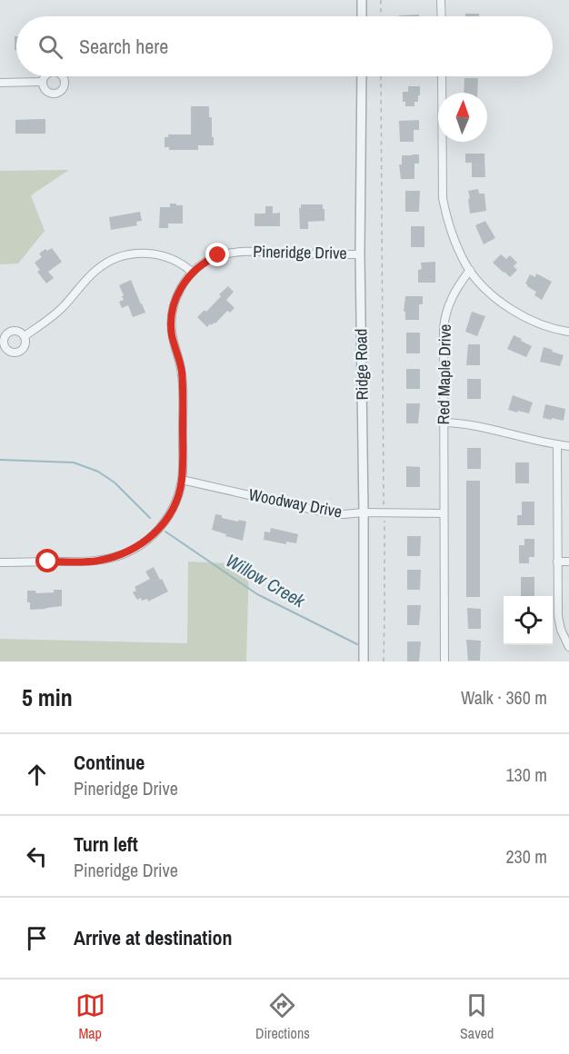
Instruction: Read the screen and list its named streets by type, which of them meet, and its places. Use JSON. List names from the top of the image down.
{
  "streets": {
    "street": [
      "Pineridge Drive",
      "Ridge Road",
      "Red Maple Drive",
      "Woodway Drive"
    ]
  },
  "crossings": [
    ["Pineridge Drive", "Ridge Road"],
    ["Pineridge Drive", "Woodway Drive"],
    ["Ridge Road", "Woodway Drive"],
    ["Red Maple Drive", "Woodway Drive"]
  ],
  "water": ["Willow Creek"],
  "north": "top",
  "page": {
    "search": "Search here",
    "heading": ["5 min", "Walk · 360 m"],
    "list": [
      ["Continue", "Pineridge Drive", "130 m"],
      ["Turn left", "Pineridge Drive", "230 m"],
      "Arrive at destination"
    ],
    "nav": ["Map", "Directions", "Saved"]
  }
}
